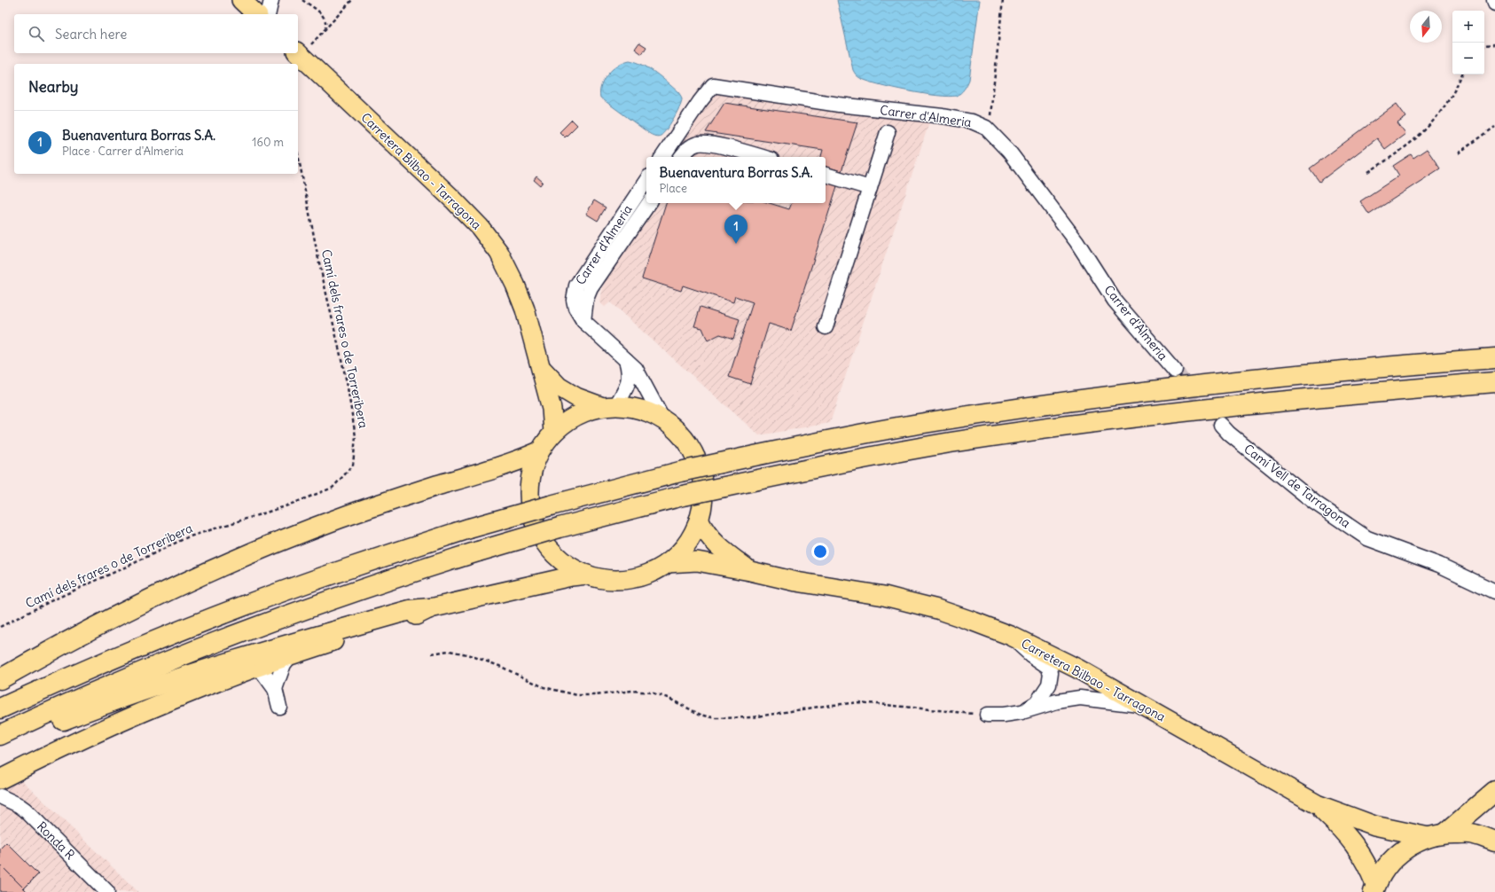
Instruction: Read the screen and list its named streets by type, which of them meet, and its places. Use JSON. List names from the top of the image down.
{
  "streets": {
    "main road": ["Carretera Bilbao - Tarragona"],
    "street": ["Carrer d'Almeria", "Camí Vell de Tarragona", "Ronda R"],
    "path": ["Camí dels frares o de Torreribera"]
  },
  "north": "bottom",
  "page": {
    "map_buttons": ["+", "−"],
    "search": "Search here",
    "heading": "Nearby",
    "list": [
      {
        "mark": "1",
        "name": "Buenaventura Borras S.A.",
        "note": "Place · Carrer d'Almeria",
        "value": "160 m"
      }
    ],
    "popup": ["Buenaventura Borras S.A.", "Place"],
    "pins": "1"
  }
}
